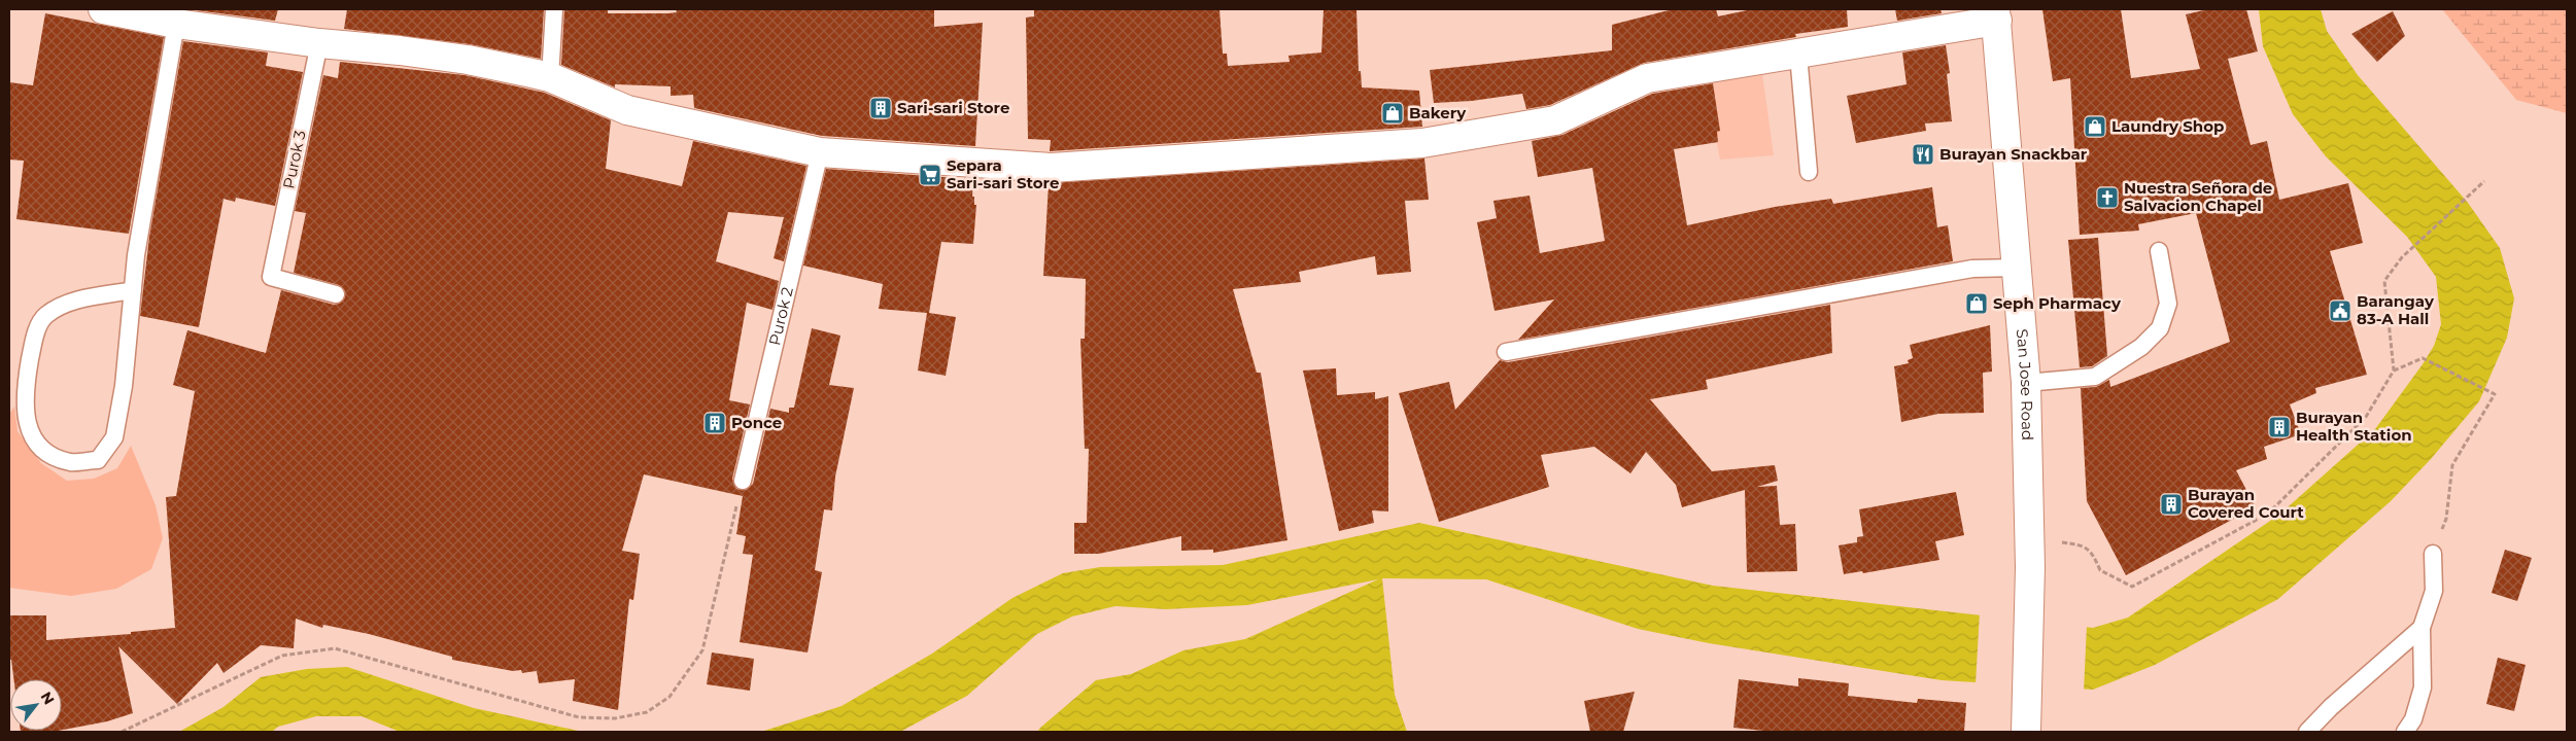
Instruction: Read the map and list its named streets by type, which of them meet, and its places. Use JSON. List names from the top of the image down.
{
  "streets": {
    "street": ["San Jose Road"],
    "lane": ["Purok 3", "Purok 2"]
  },
  "places": {
    "building": [
      "Sari-sari Store",
      "Ponce",
      "Burayan Health Station",
      "Burayan Covered Court"
    ],
    "shop": ["Bakery", "Laundry Shop", "Seph Pharmacy"],
    "restaurant": ["Burayan Snackbar"],
    "supermarket": ["Separa Sari-sari Store"],
    "church": ["Nuestra Señora de Salvacion Chapel"],
    "public building": ["Barangay 83-A Hall"]
  },
  "north": "top right"
}
